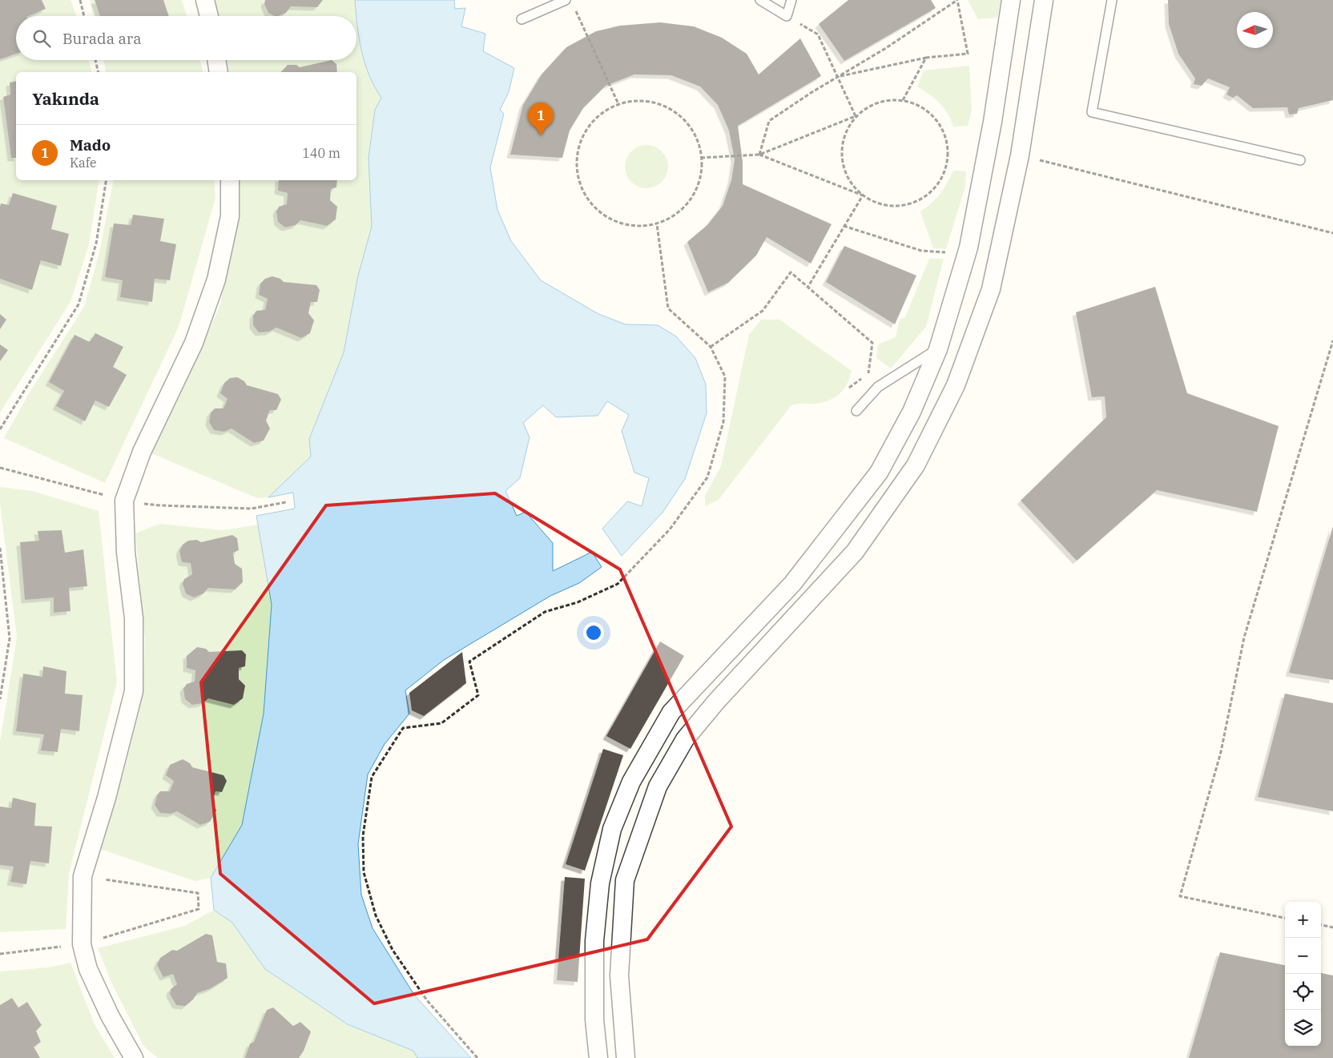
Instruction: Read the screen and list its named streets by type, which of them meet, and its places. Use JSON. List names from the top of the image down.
{
  "north": "left",
  "page": {
    "search": "Burada ara",
    "heading": "Yakında",
    "pins": "1",
    "list": [
      {
        "mark": "1",
        "name": "Mado",
        "note": "Kafe",
        "value": "140 m"
      }
    ],
    "map_buttons": ["+", "−"]
  }
}
